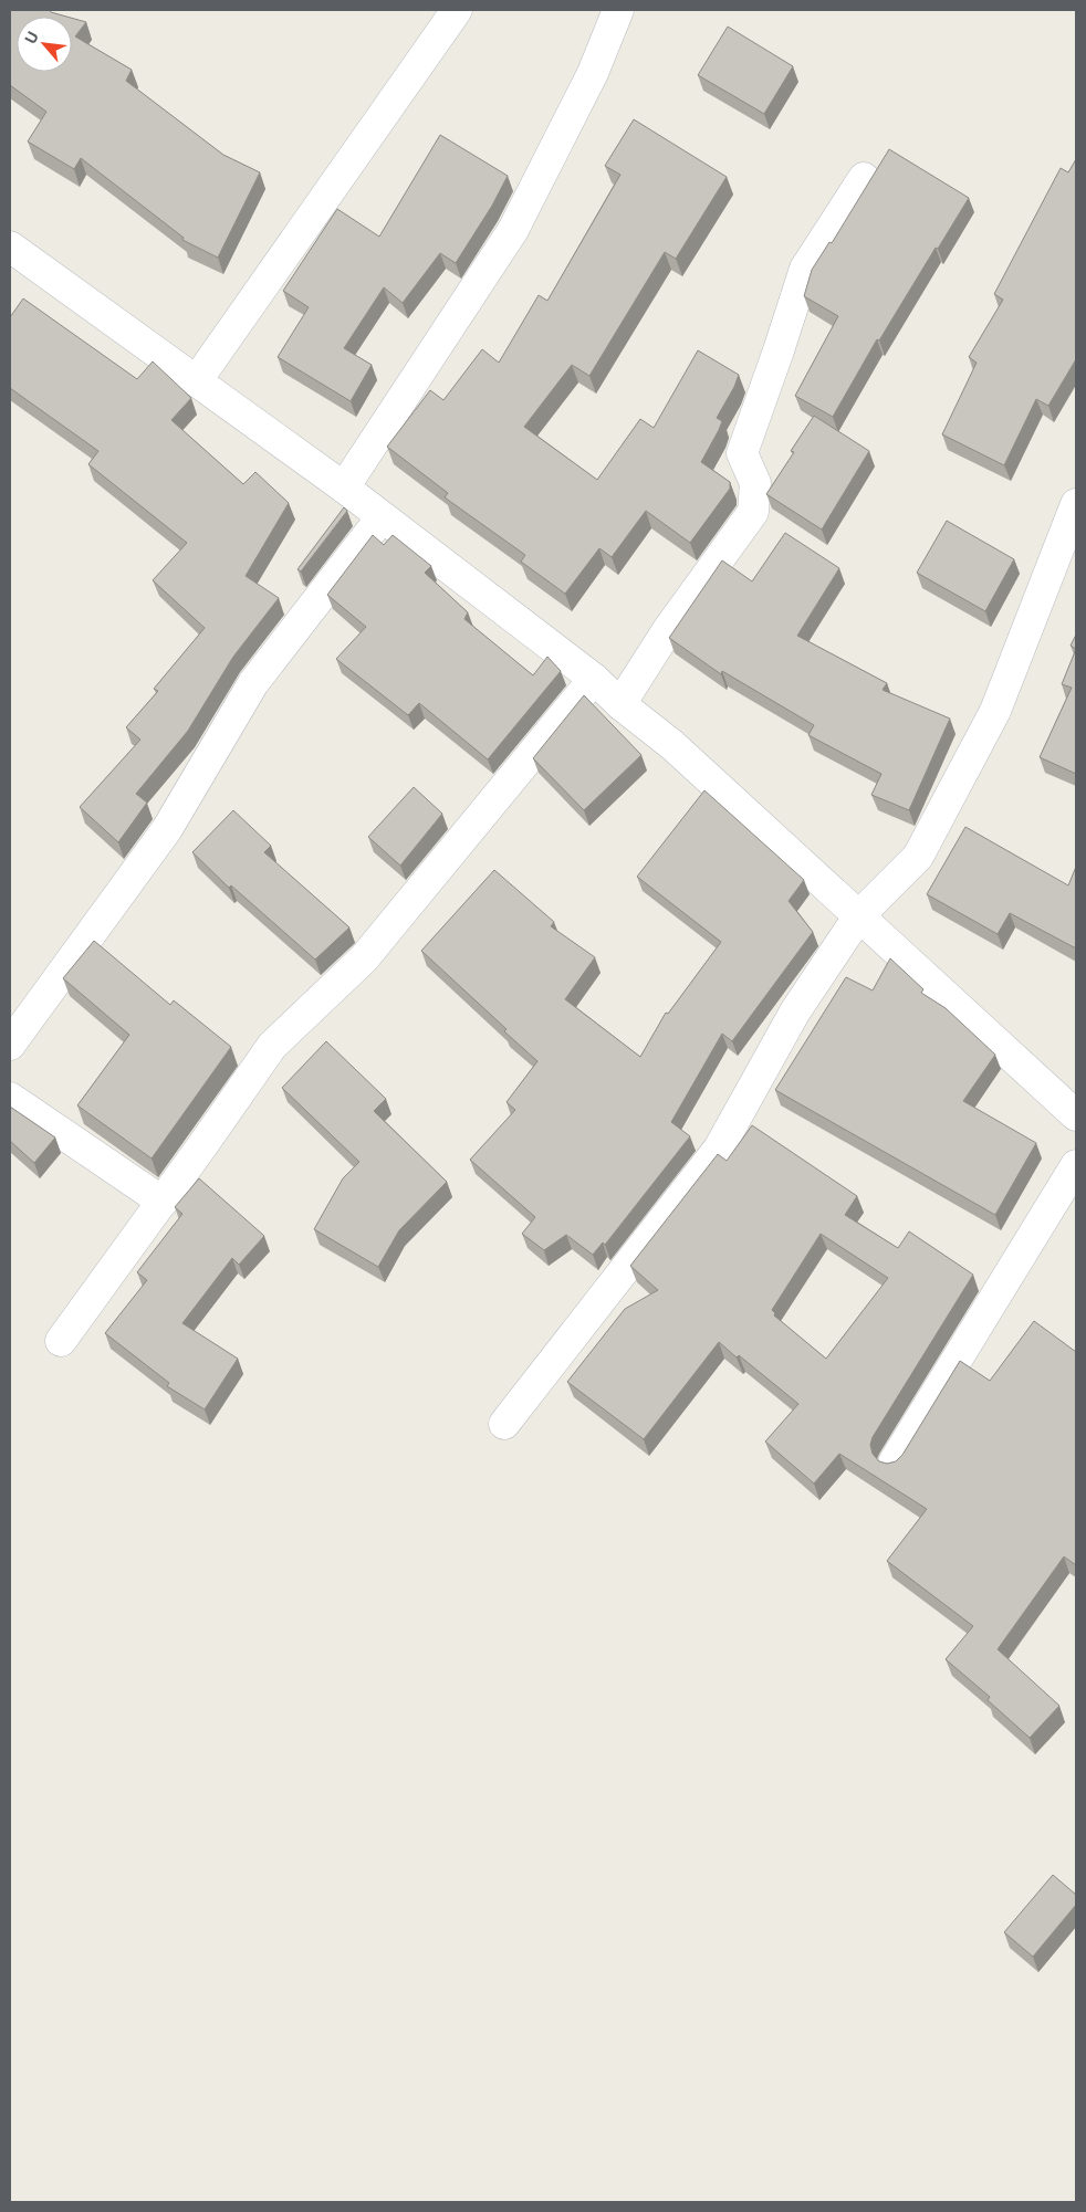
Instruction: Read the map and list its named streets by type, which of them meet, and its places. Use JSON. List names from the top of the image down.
{
  "north": "top left"
}
